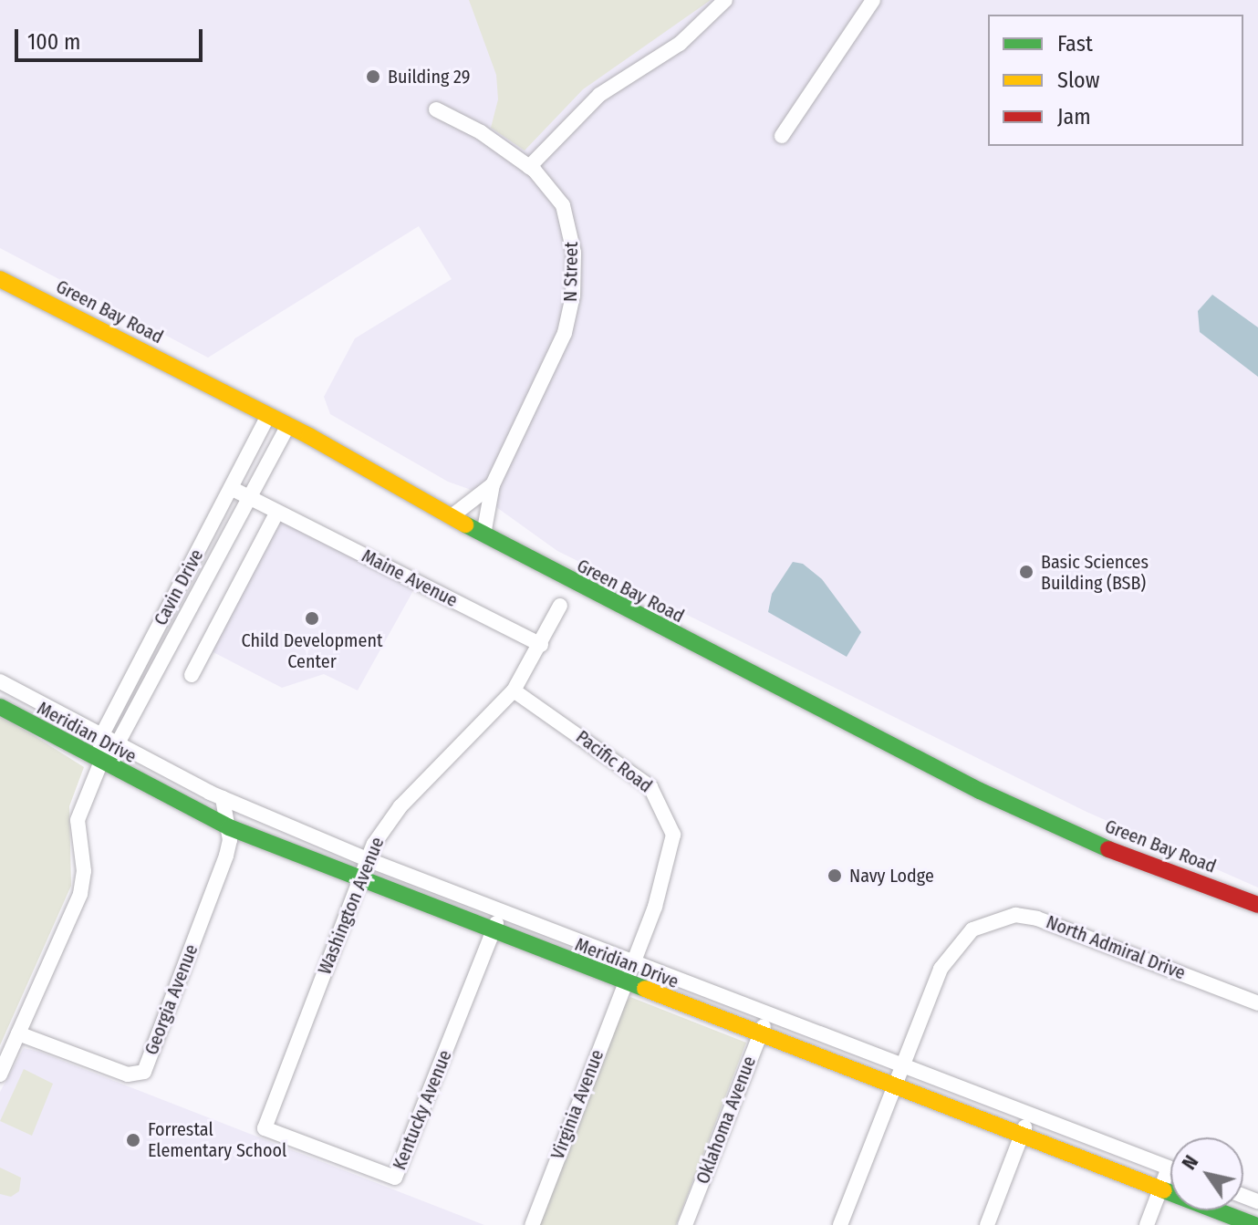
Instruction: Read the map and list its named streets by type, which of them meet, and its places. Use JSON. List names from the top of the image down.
{
  "streets": {
    "main road": ["Green Bay Road", "Meridian Drive"],
    "street": [
      "N Street",
      "Maine Avenue",
      "Cavin Drive",
      "Pacific Road",
      "Washington Avenue",
      "North Admiral Drive",
      "Georgia Avenue",
      "Virginia Avenue",
      "Kentucky Avenue",
      "Oklahoma Avenue"
    ]
  },
  "crossings": [
    ["N Street", "Green Bay Road"],
    ["Green Bay Road", "Cavin Drive"],
    ["Maine Avenue", "Cavin Drive"],
    ["Maine Avenue", "Washington Avenue"],
    ["Cavin Drive", "Meridian Drive"],
    ["Cavin Drive", "Georgia Avenue"],
    ["Meridian Drive", "Pacific Road"],
    ["Meridian Drive", "Washington Avenue"],
    ["Meridian Drive", "North Admiral Drive"],
    ["Meridian Drive", "Georgia Avenue"],
    ["Meridian Drive", "Virginia Avenue"],
    ["Meridian Drive", "Kentucky Avenue"],
    ["Meridian Drive", "Oklahoma Avenue"],
    ["Pacific Road", "Washington Avenue"],
    ["Pacific Road", "Virginia Avenue"],
    ["Washington Avenue", "Kentucky Avenue"]
  ],
  "places": [
    "Building 29",
    "Basic Sciences Building (BSB)",
    "Child Development Center",
    "Navy Lodge",
    "Forrestal Elementary School"
  ],
  "legend": ["Fast", "Slow", "Jam"],
  "scale_bar": "100 m",
  "north": "top left"
}
